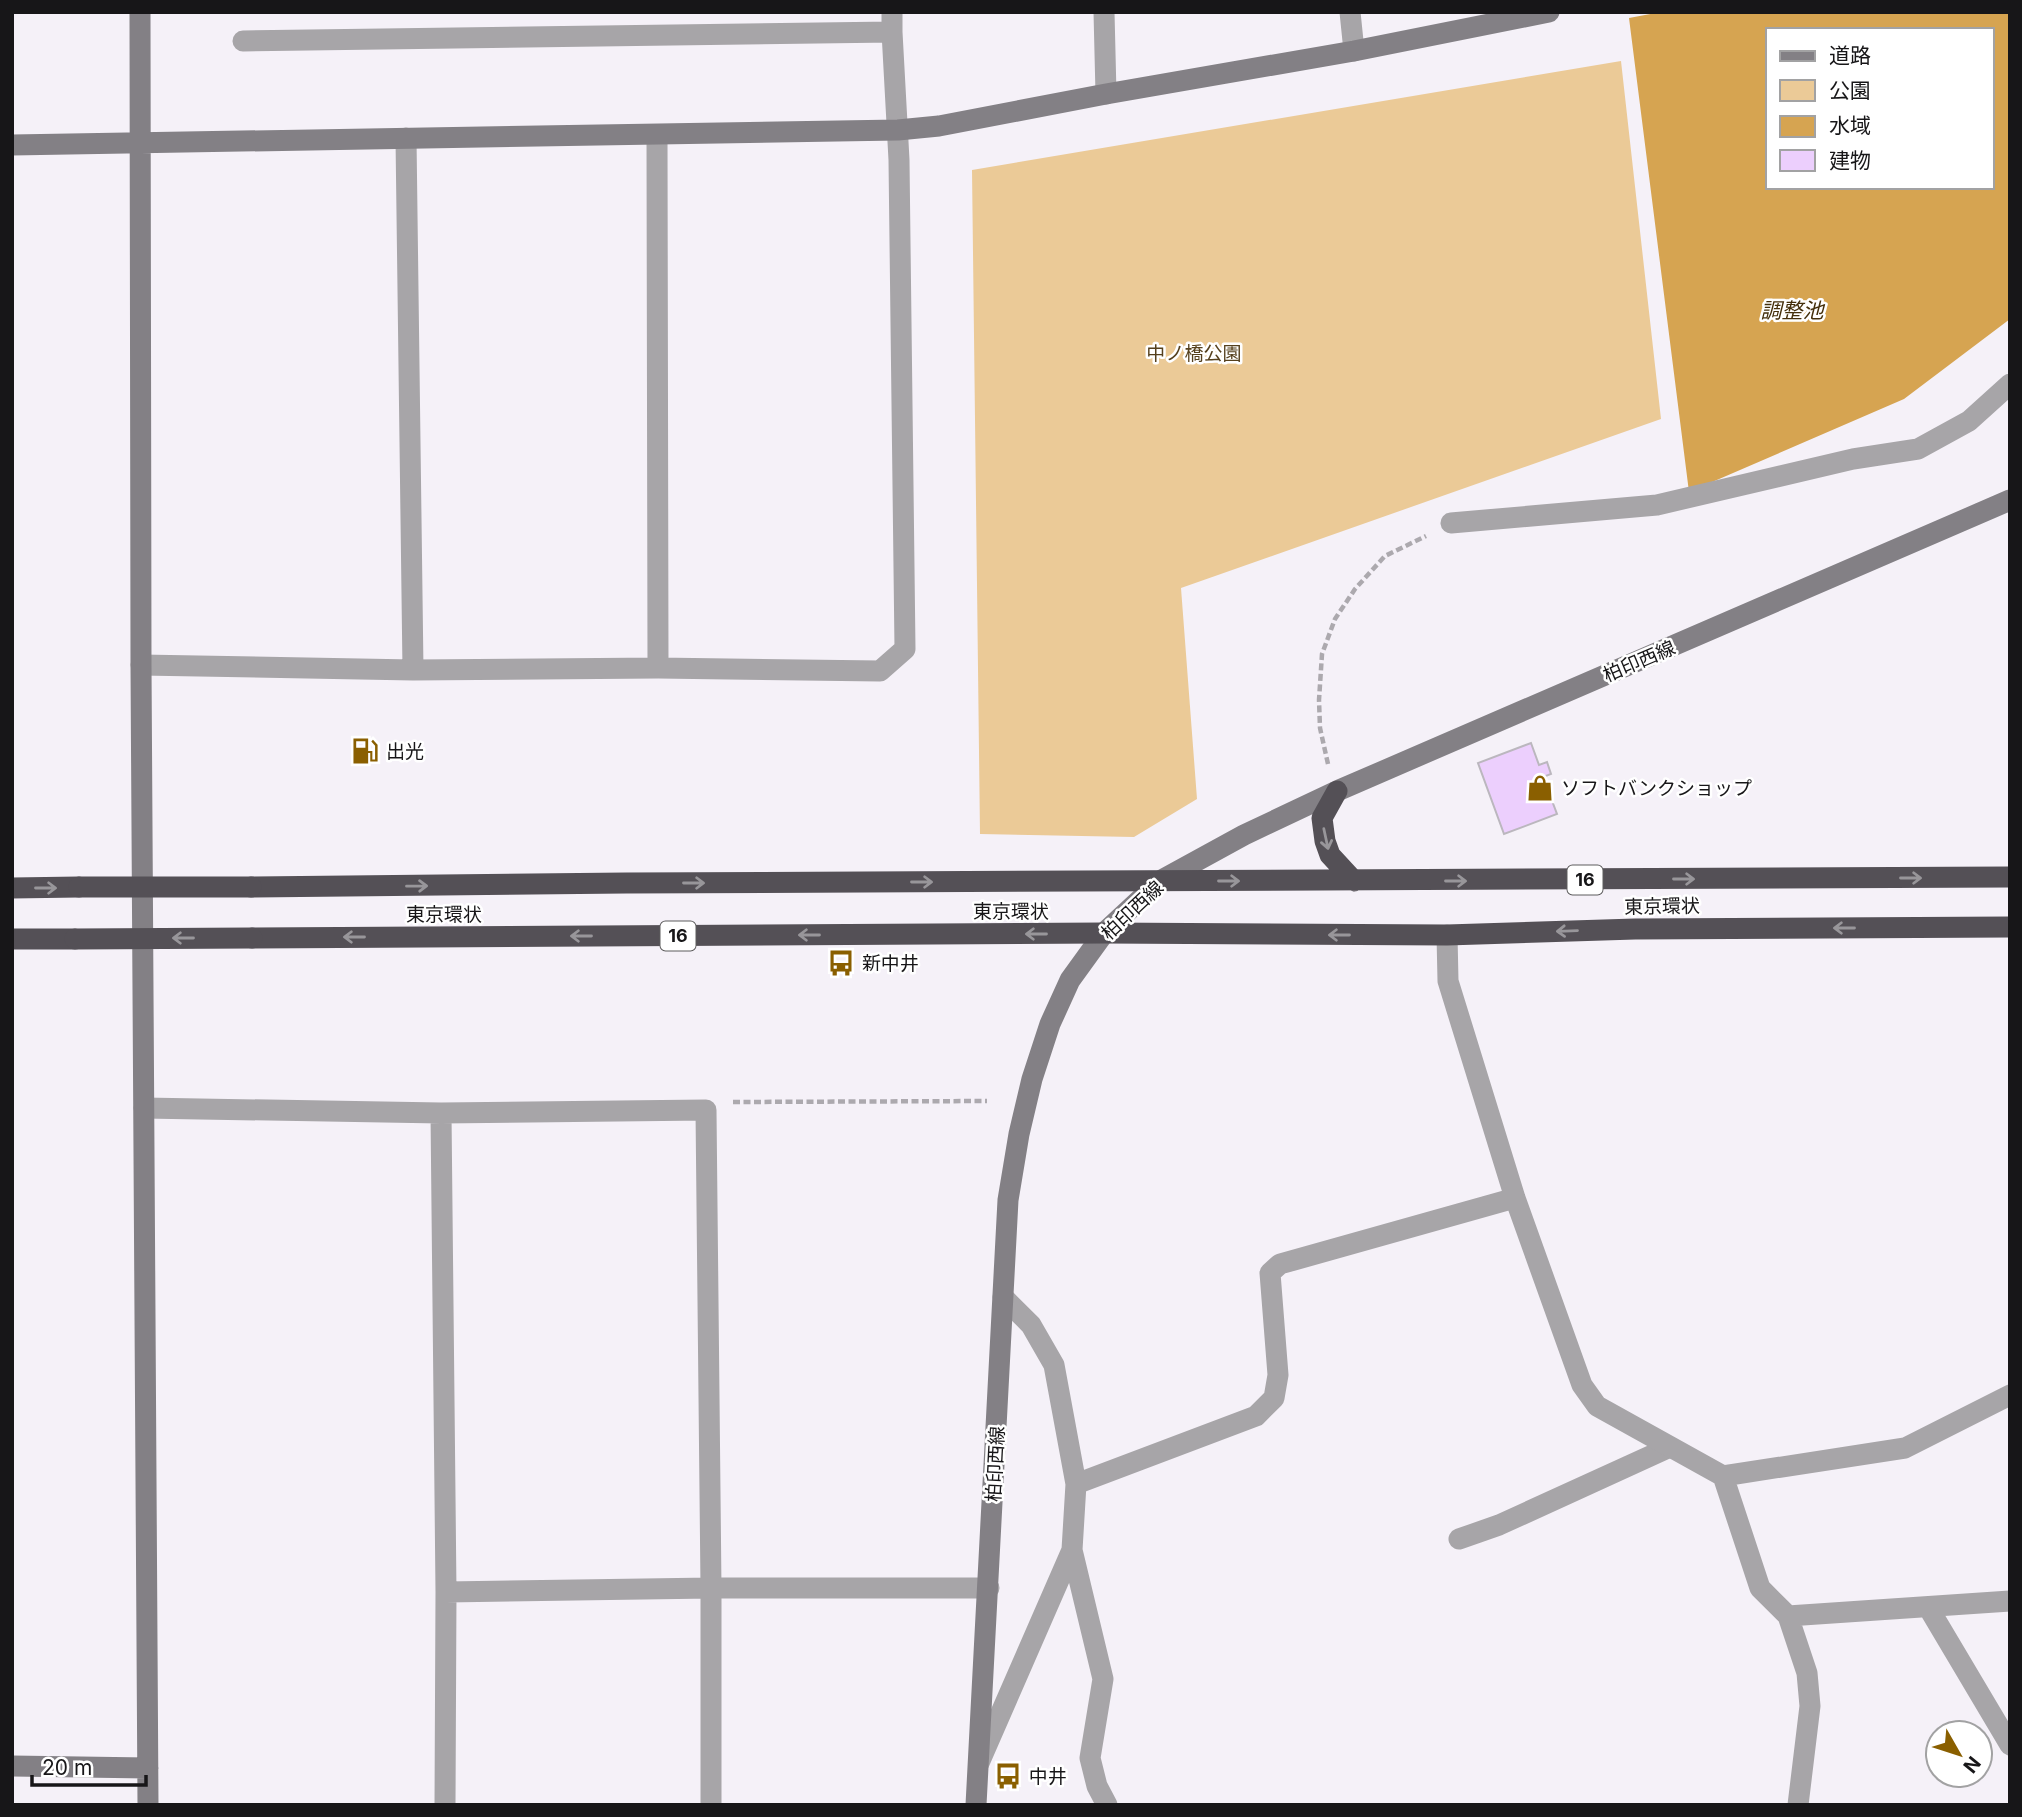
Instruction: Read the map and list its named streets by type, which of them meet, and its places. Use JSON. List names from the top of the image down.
{
  "streets": {
    "highway": ["16", "東京環状"],
    "street": ["柏印西線"]
  },
  "crossings": [
    ["柏印西線", "東京環状"]
  ],
  "water": ["調整池"],
  "parks": ["中ノ橋公園"],
  "places": {
    "fuel station": ["出光"],
    "shop": ["ソフトバンクショップ"],
    "bus stop": ["新中井", "中井"]
  },
  "legend": [
    "道路",
    "公園",
    "水域",
    "建物"
  ],
  "scale_bar": "20 m",
  "north": "bottom right"
}
